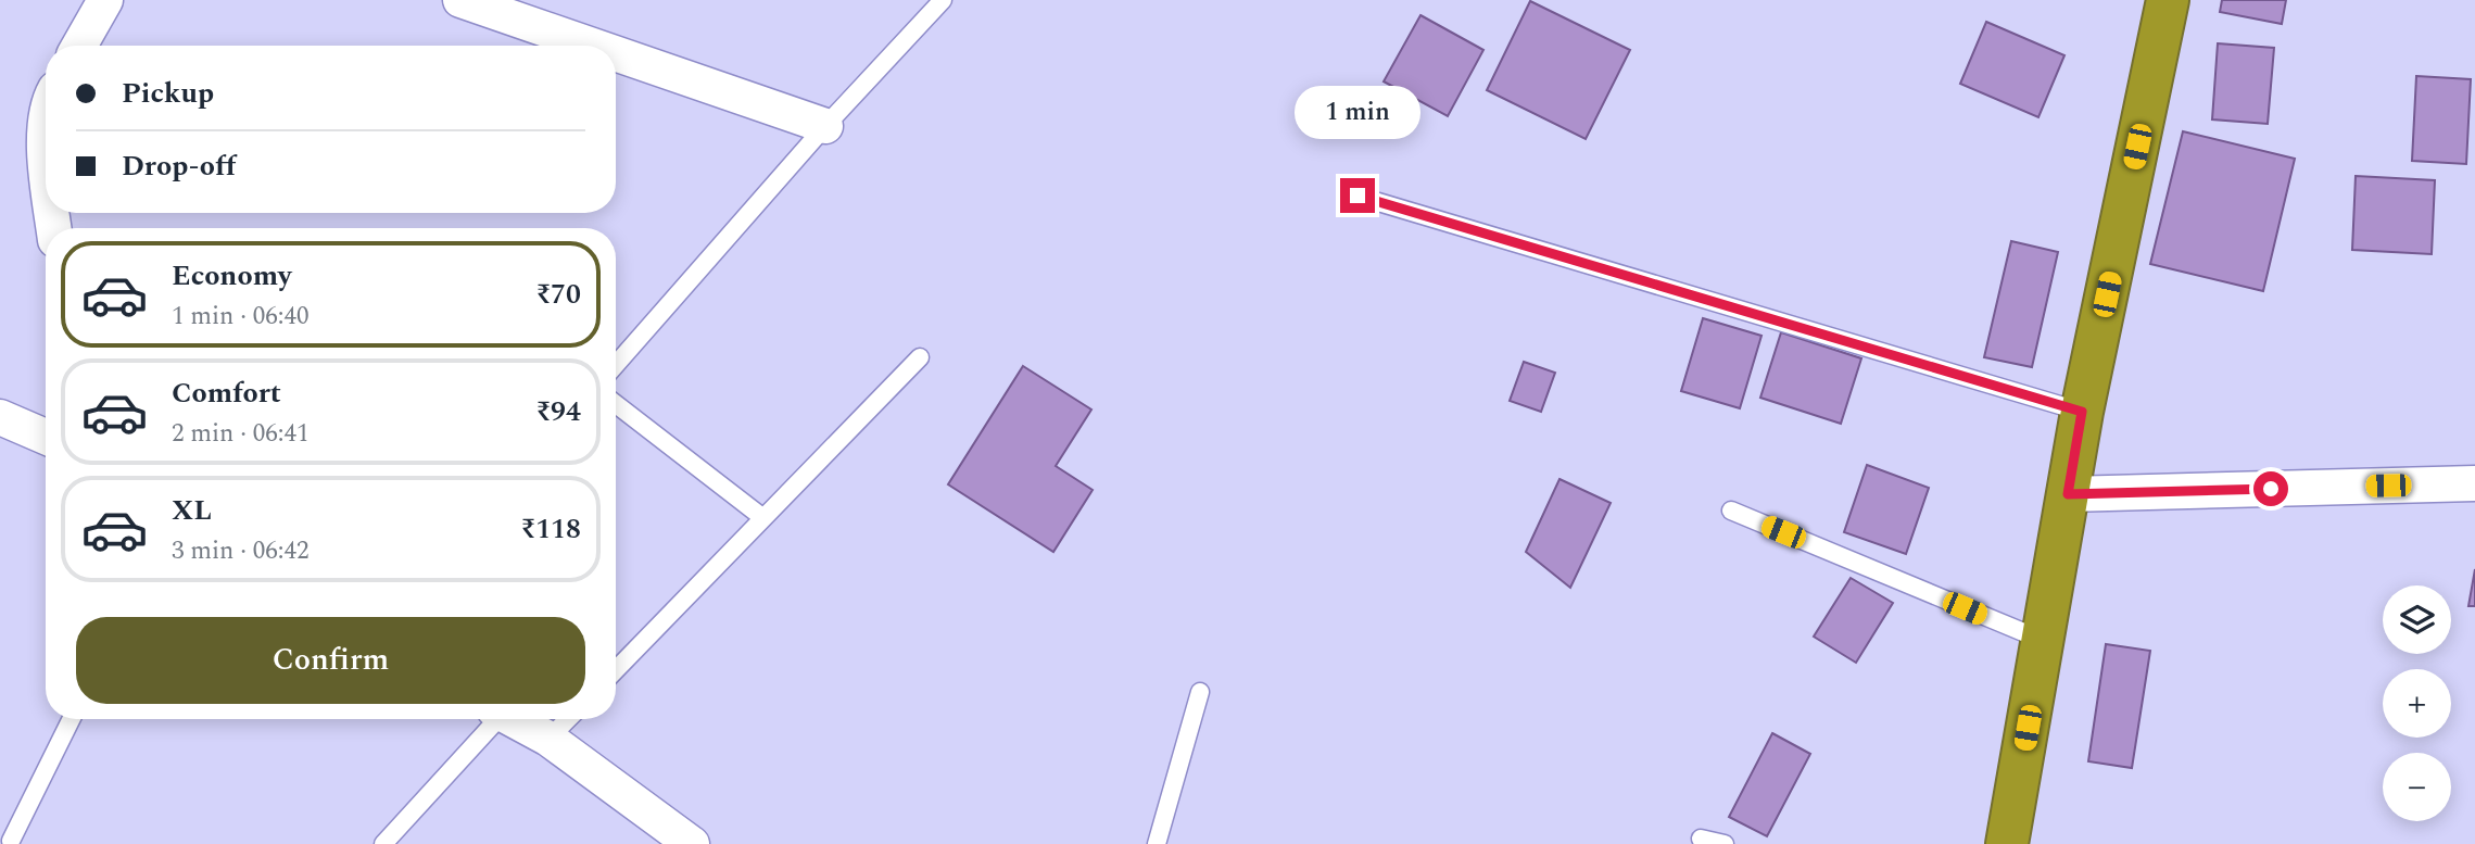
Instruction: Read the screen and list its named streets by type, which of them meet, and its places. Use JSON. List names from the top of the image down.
{
  "page": {
    "banner": ["Pickup", "Drop-off"],
    "bubble": "1 min",
    "list": [
      {
        "name": "Economy",
        "note": "1 min · 06:40",
        "value": "₹70"
      },
      {
        "name": "Comfort",
        "note": "2 min · 06:41",
        "value": "₹94"
      },
      {
        "name": "XL",
        "note": "3 min · 06:42",
        "value": "₹118"
      }
    ],
    "map_buttons": ["+", "−"],
    "buttons": "Confirm"
  }
}
